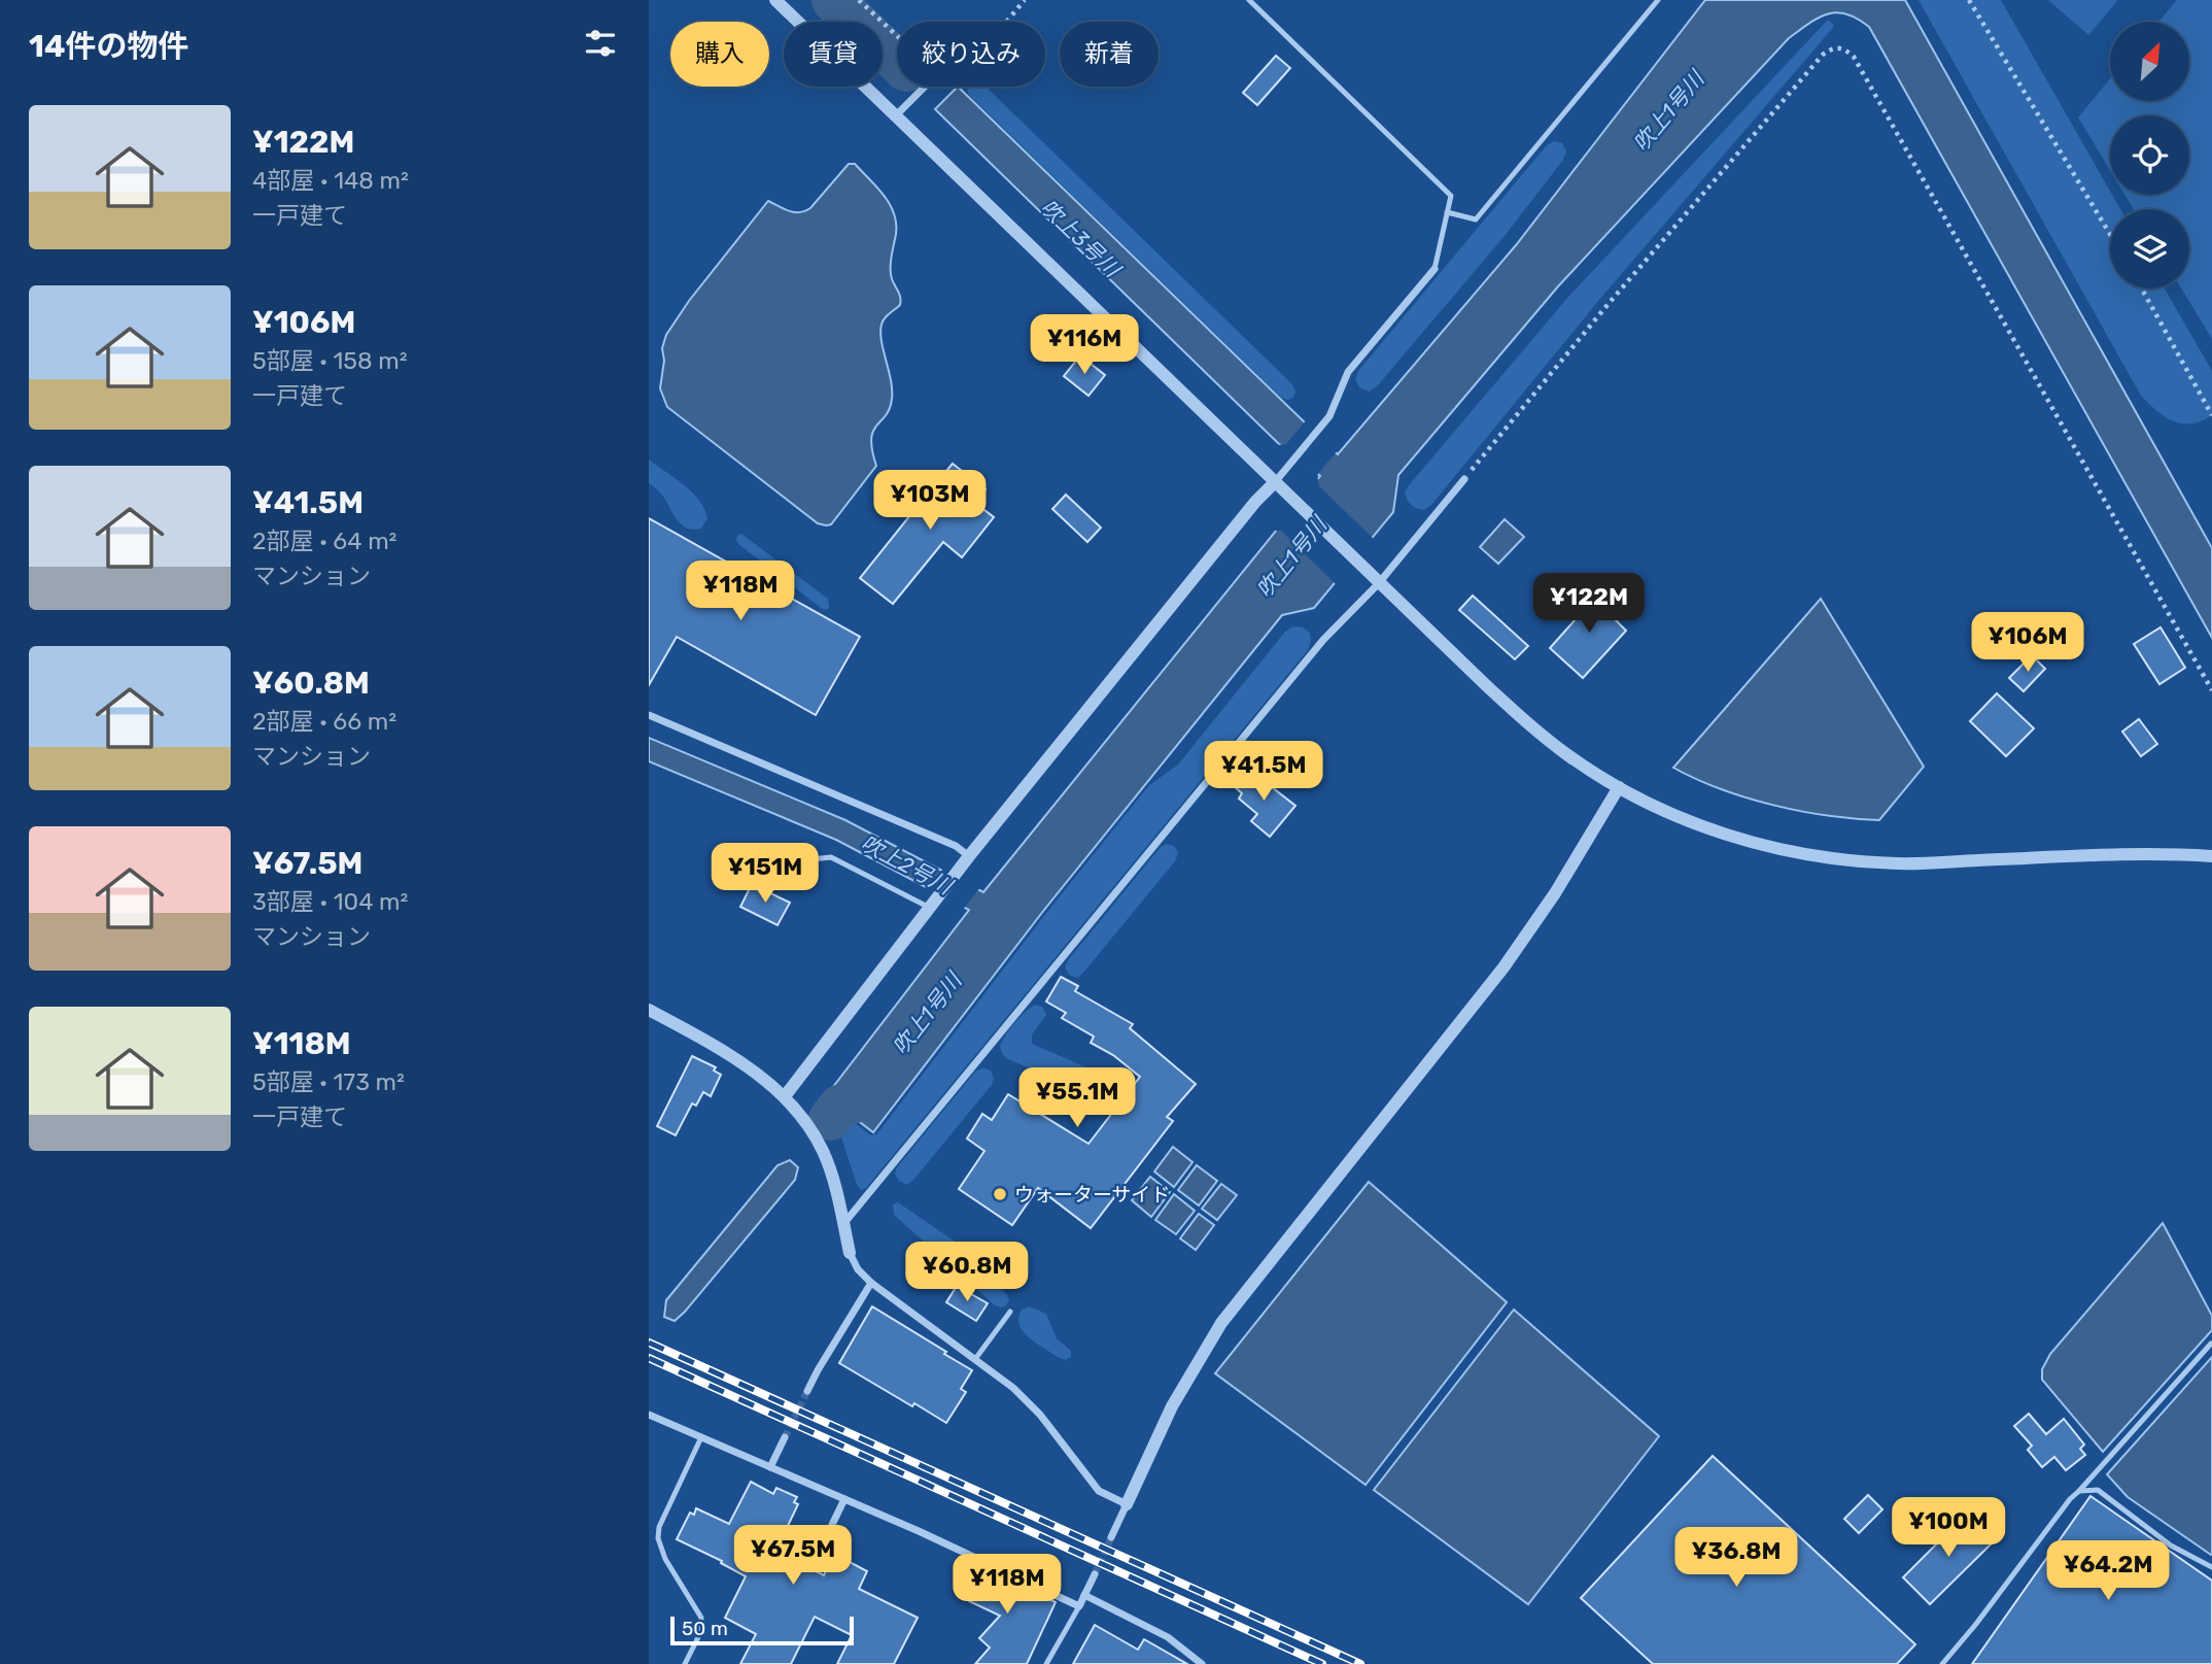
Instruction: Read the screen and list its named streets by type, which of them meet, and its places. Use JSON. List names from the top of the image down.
{
  "water": ["吹上1号川", "吹上3号川", "吹上2号川"],
  "places": ["ウォーターサイド"],
  "scale_bar": "50 m",
  "north": "top right",
  "page": {
    "heading": "14件の物件",
    "chip": [
      "購入",
      "賃貸",
      "絞り込み",
      "新着"
    ],
    "list": [
      {
        "name": "¥122M",
        "note": "4部屋 · 148 m² · 一戸建て"
      },
      {
        "name": "¥106M",
        "note": "5部屋 · 158 m² · 一戸建て"
      },
      {
        "name": "¥41.5M",
        "note": "2部屋 · 64 m² · マンション"
      },
      {
        "name": "¥60.8M",
        "note": "2部屋 · 66 m² · マンション"
      },
      {
        "name": "¥67.5M",
        "note": "3部屋 · 104 m² · マンション"
      },
      {
        "name": "¥118M",
        "note": "5部屋 · 173 m² · 一戸建て"
      }
    ],
    "price": [
      "¥116M",
      "¥103M",
      "¥118M",
      "¥122M",
      "¥106M",
      "¥41.5M",
      "¥151M",
      "¥55.1M",
      "¥60.8M",
      "¥100M",
      "¥67.5M",
      "¥36.8M",
      "¥64.2M",
      "¥118M"
    ],
    "scale": "50 m"
  }
}
